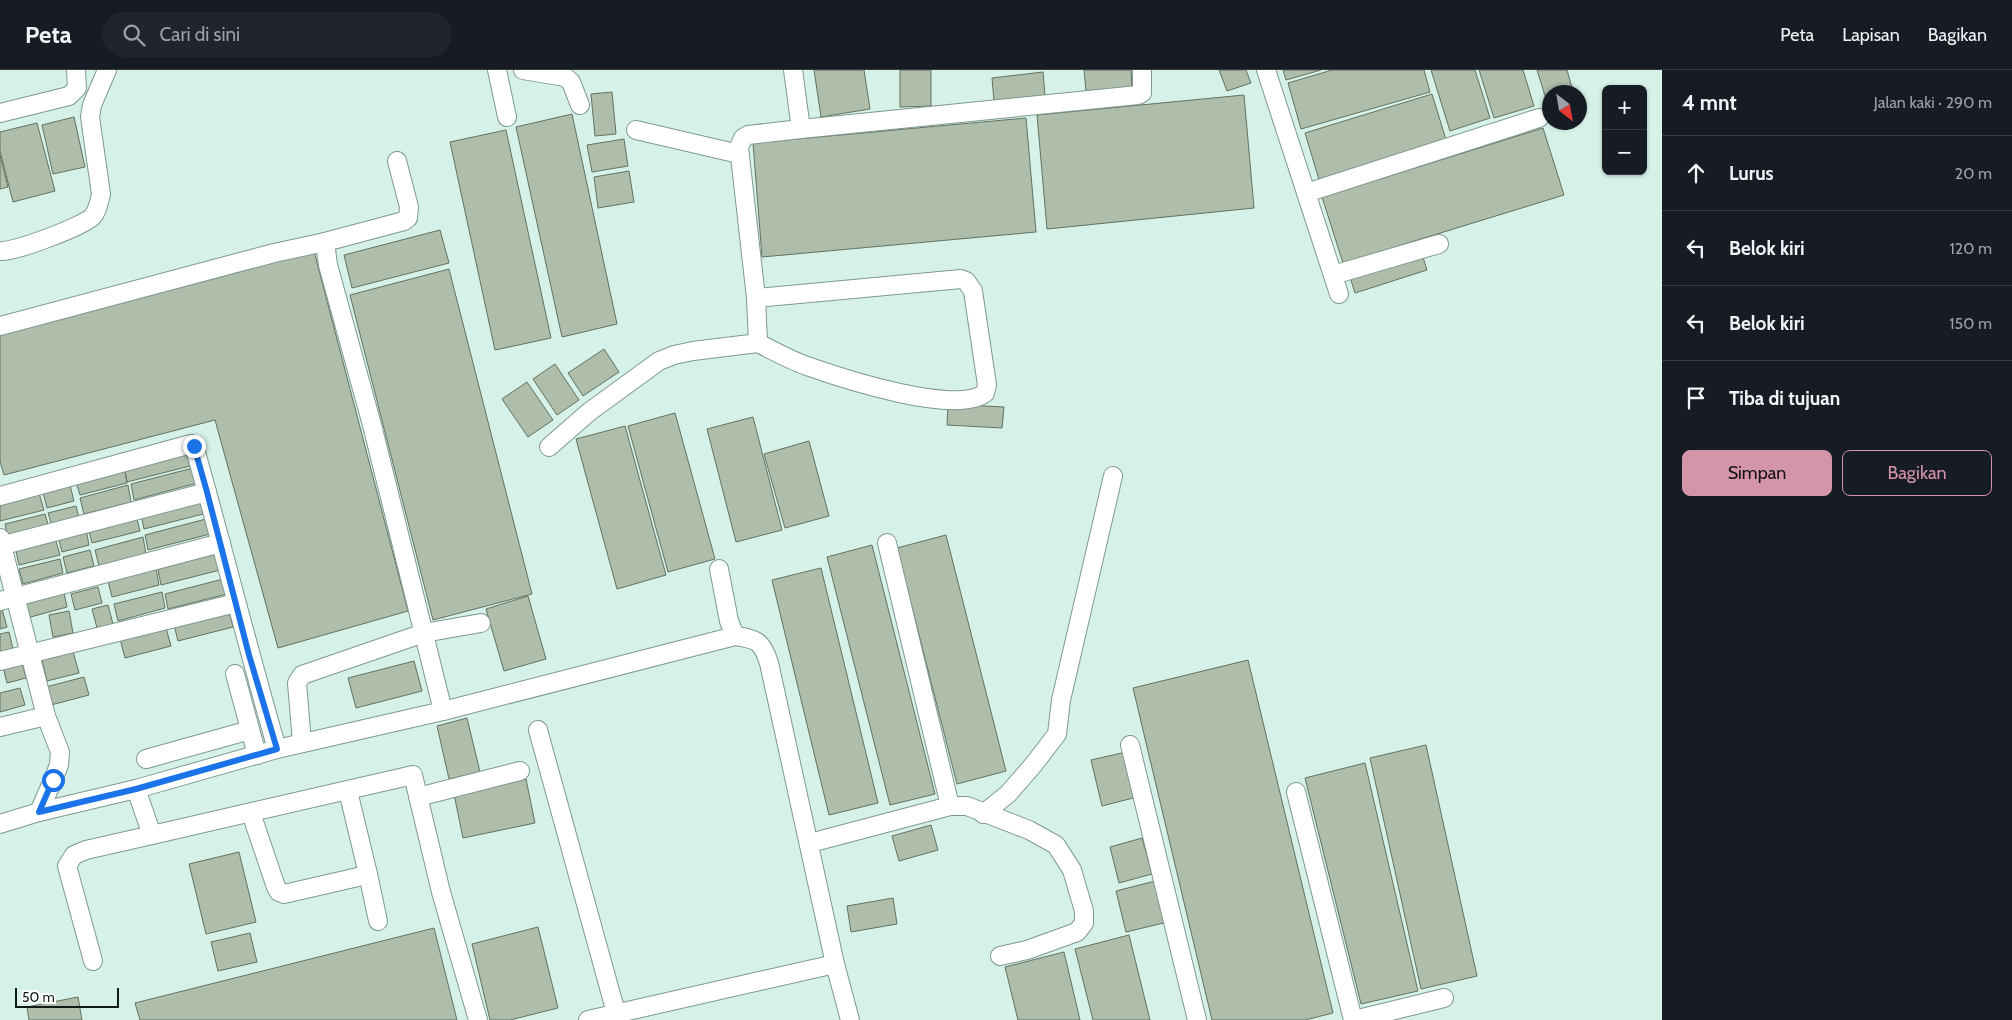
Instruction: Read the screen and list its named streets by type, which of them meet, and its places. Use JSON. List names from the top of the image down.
{
  "scale_bar": "50 m",
  "north": "bottom right",
  "page": {
    "header": "Peta",
    "search": "Cari di sini",
    "nav": ["Peta", "Lapisan", "Bagikan"],
    "heading": ["4 mnt", "Jalan kaki · 290 m"],
    "map_buttons": ["+", "−"],
    "list": [
      ["Lurus", "20 m"],
      ["Belok kiri", "120 m"],
      ["Belok kiri", "150 m"],
      "Tiba di tujuan"
    ],
    "buttons": ["Simpan", "Bagikan"],
    "scale": "50 m"
  }
}
